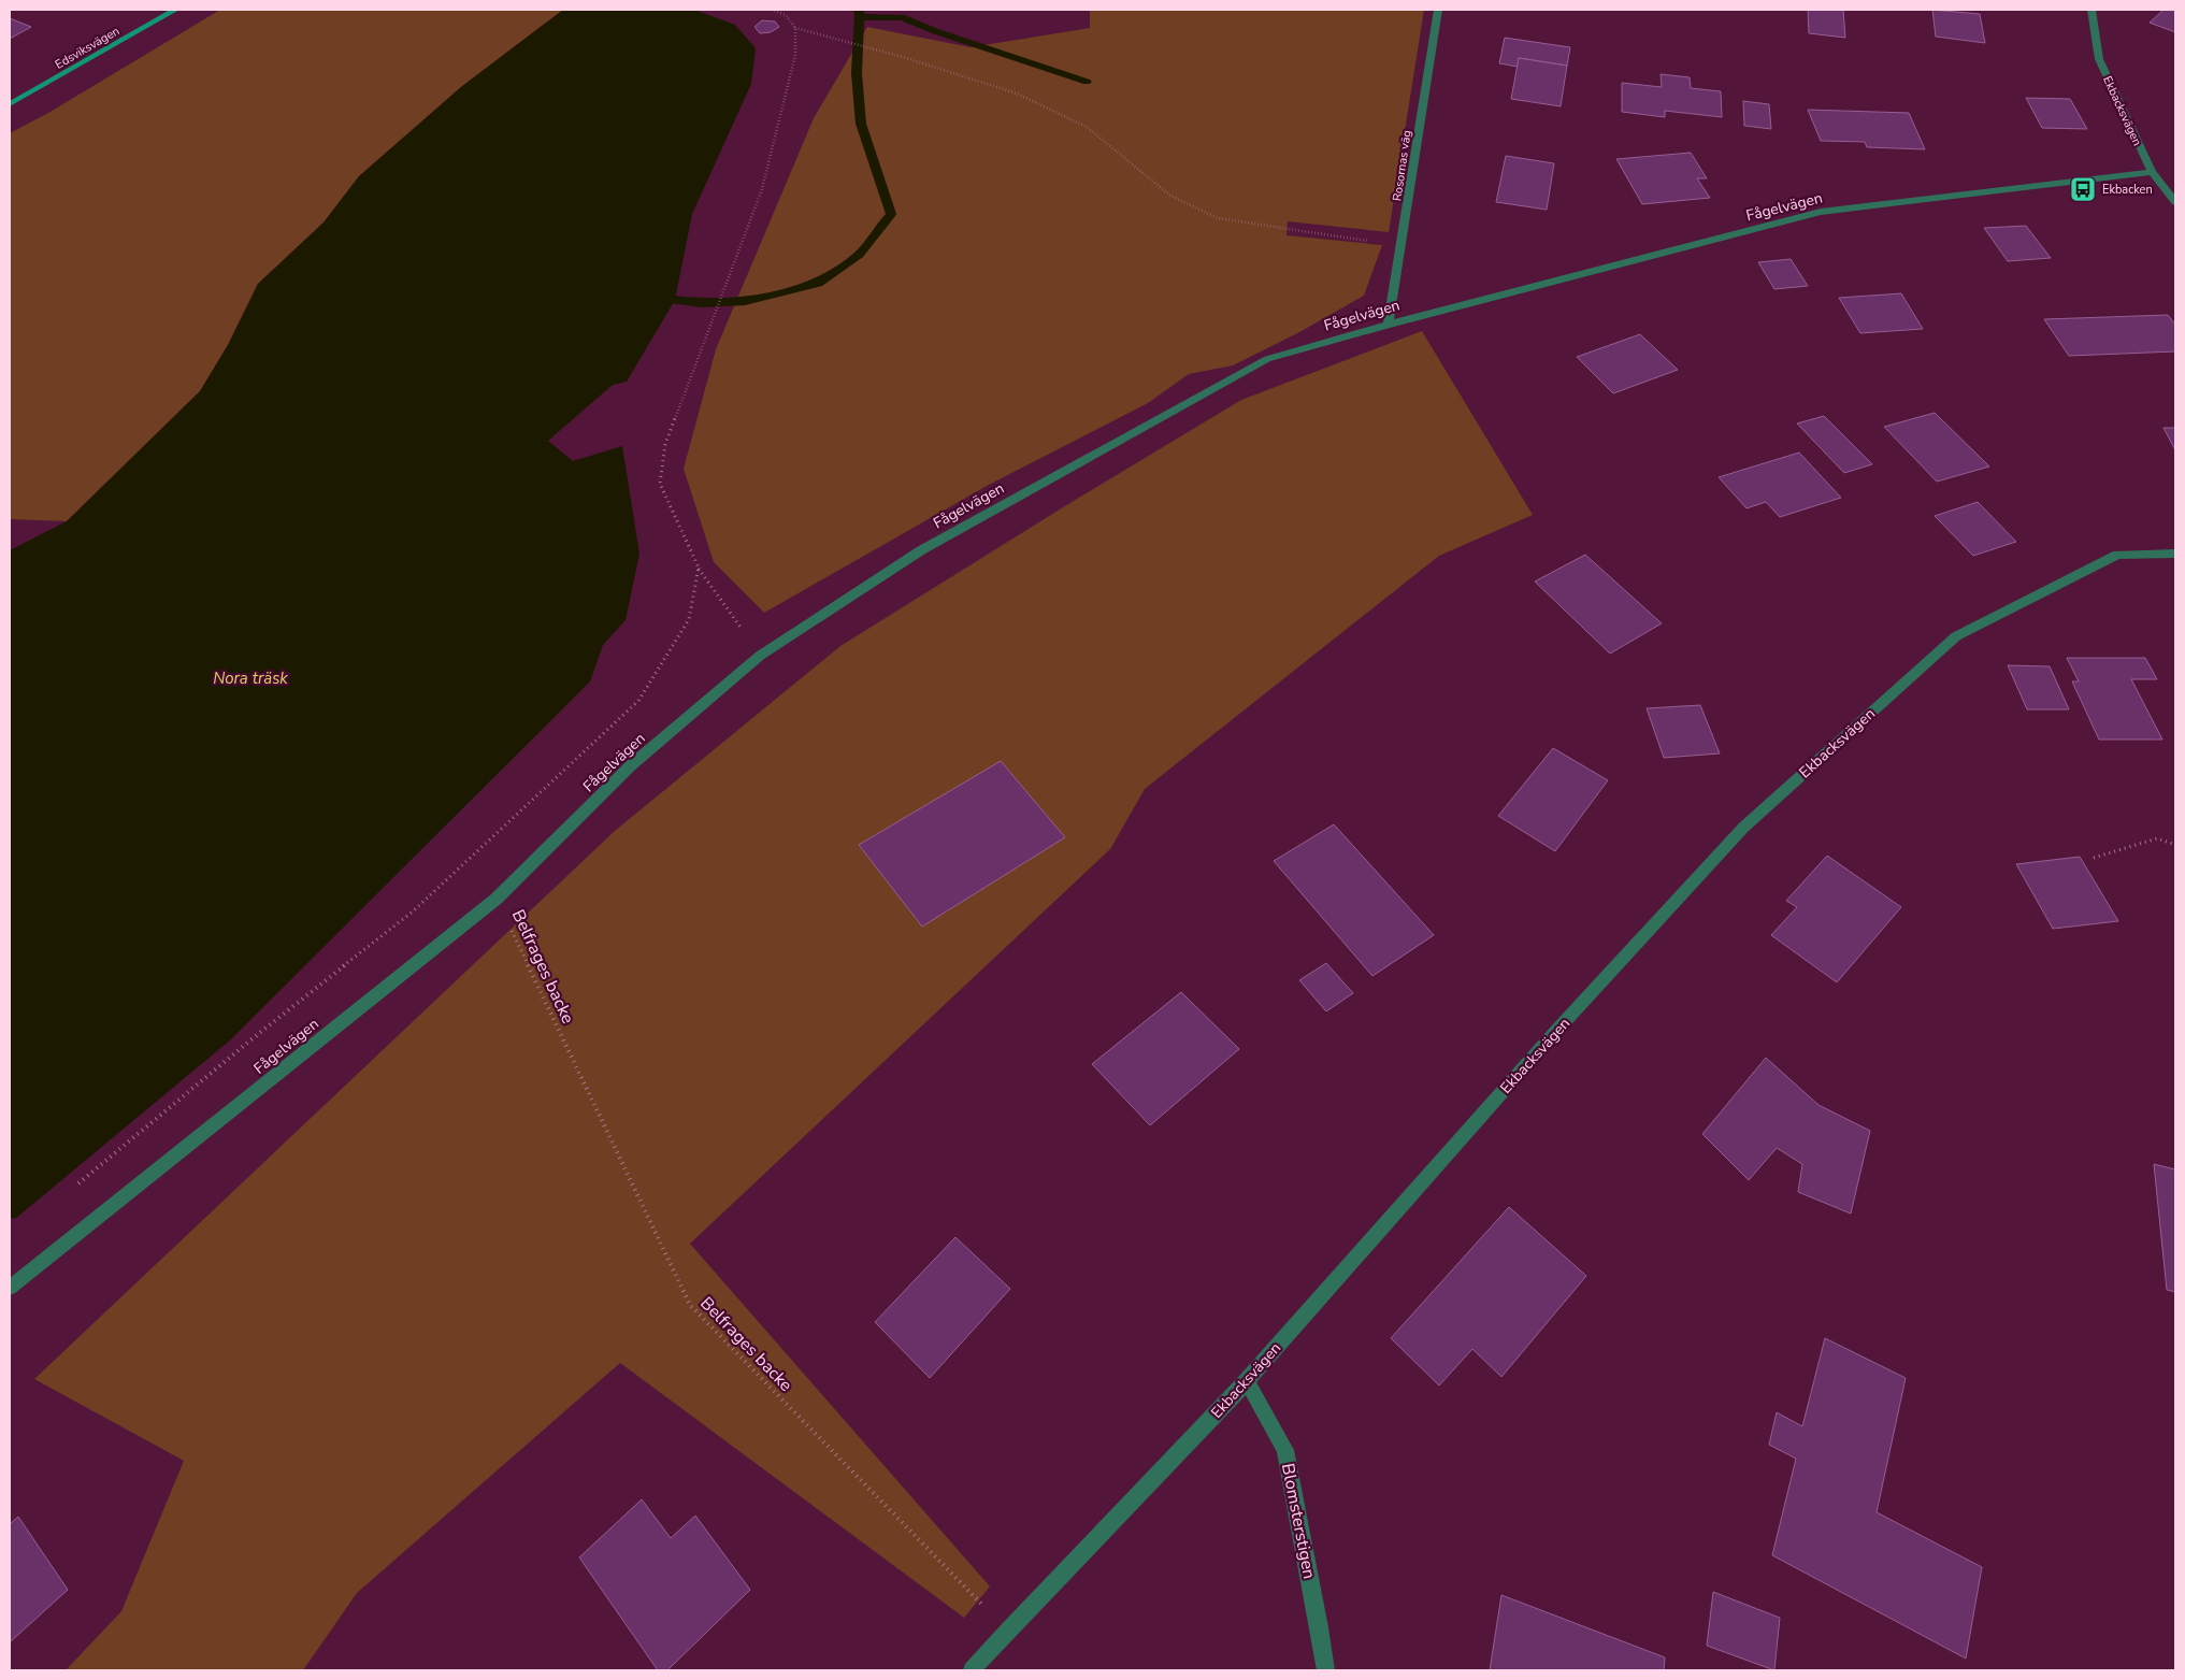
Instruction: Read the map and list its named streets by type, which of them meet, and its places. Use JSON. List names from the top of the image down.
{
  "streets": {
    "street": [
      "Edsviksvägen",
      "Ekbacksvägen",
      "Rosornas väg",
      "Fågelvägen",
      "Blomsterstigen"
    ],
    "path": ["Belfrages backe"]
  },
  "crossings": [
    ["Ekbacksvägen", "Fågelvägen"],
    ["Ekbacksvägen", "Belfrages backe"],
    ["Ekbacksvägen", "Blomsterstigen"],
    ["Rosornas väg", "Fågelvägen"],
    ["Fågelvägen", "Belfrages backe"]
  ],
  "water": ["Nora träsk"],
  "places": {
    "bus stop": ["Ekbacken"]
  }
}
